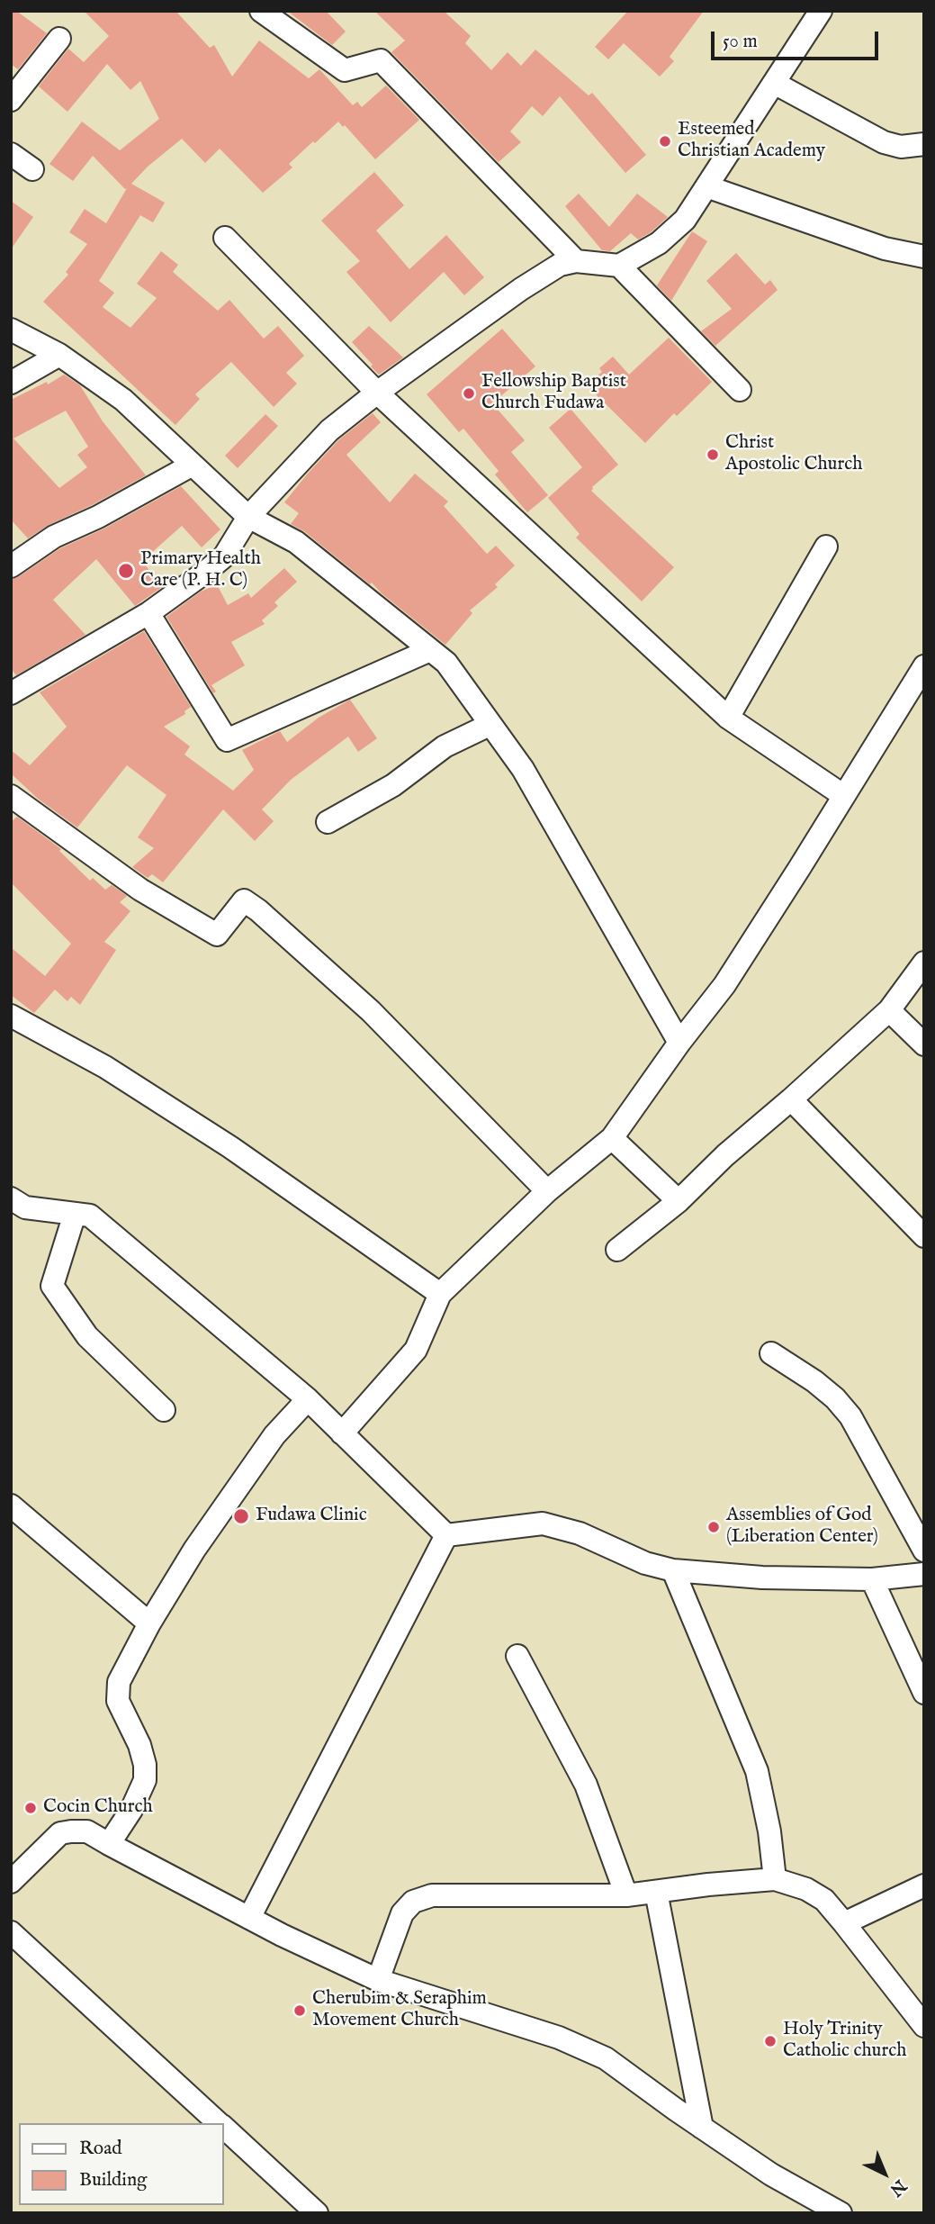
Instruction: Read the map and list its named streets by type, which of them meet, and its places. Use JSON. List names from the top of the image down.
{
  "places": [
    "Esteemed Christian Academy",
    "Fellowship Baptist Church Fudawa",
    "Christ Apostolic Church",
    "Primary Health Care (P. H. C)",
    "Fudawa Clinic",
    "Assemblies of God (Liberation Center)",
    "Cocin Church",
    "Cherubim & Seraphim Movement Church",
    "Holy Trinity Catholic church"
  ],
  "legend": ["Road", "Building"],
  "scale_bar": "50 m",
  "north": "bottom right"
}
